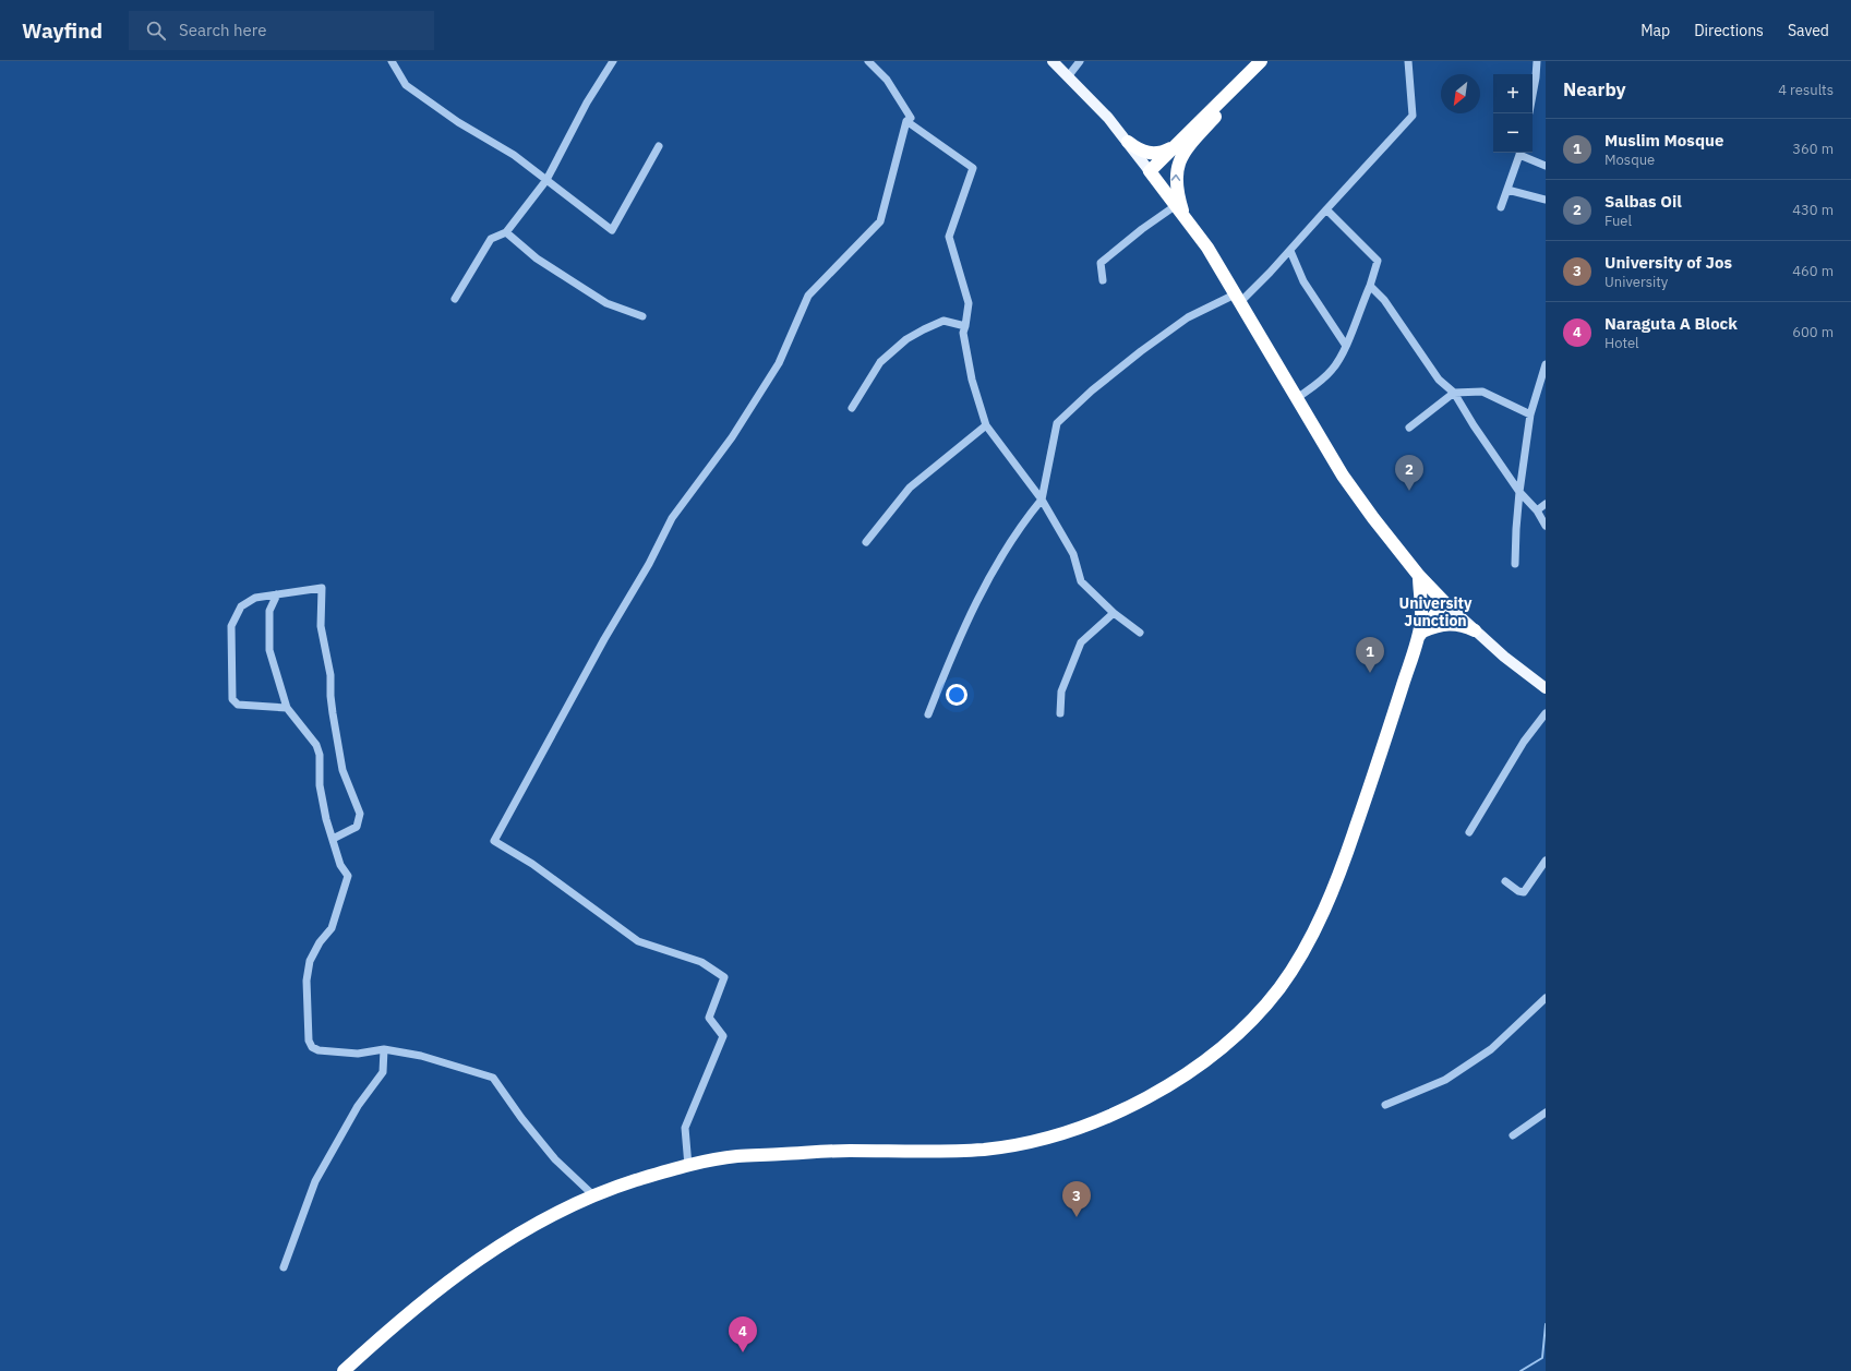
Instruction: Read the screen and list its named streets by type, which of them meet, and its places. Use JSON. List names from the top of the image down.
{
  "districts": ["University Junction"],
  "north": "bottom left",
  "page": {
    "header": "Wayfind",
    "search": "Search here",
    "nav": ["Map", "Directions", "Saved"],
    "heading": ["Nearby", "4 results"],
    "map_buttons": ["+", "−"],
    "list": [
      {
        "mark": "1",
        "name": "Muslim Mosque",
        "note": "Mosque",
        "value": "360 m"
      },
      {
        "mark": "2",
        "name": "Salbas Oil",
        "note": "Fuel",
        "value": "430 m"
      },
      {
        "mark": "3",
        "name": "University of Jos",
        "note": "University",
        "value": "460 m"
      },
      {
        "mark": "4",
        "name": "Naraguta A Block",
        "note": "Hotel",
        "value": "600 m"
      }
    ],
    "pins": [
      "2",
      "1",
      "3",
      "4"
    ]
  }
}
